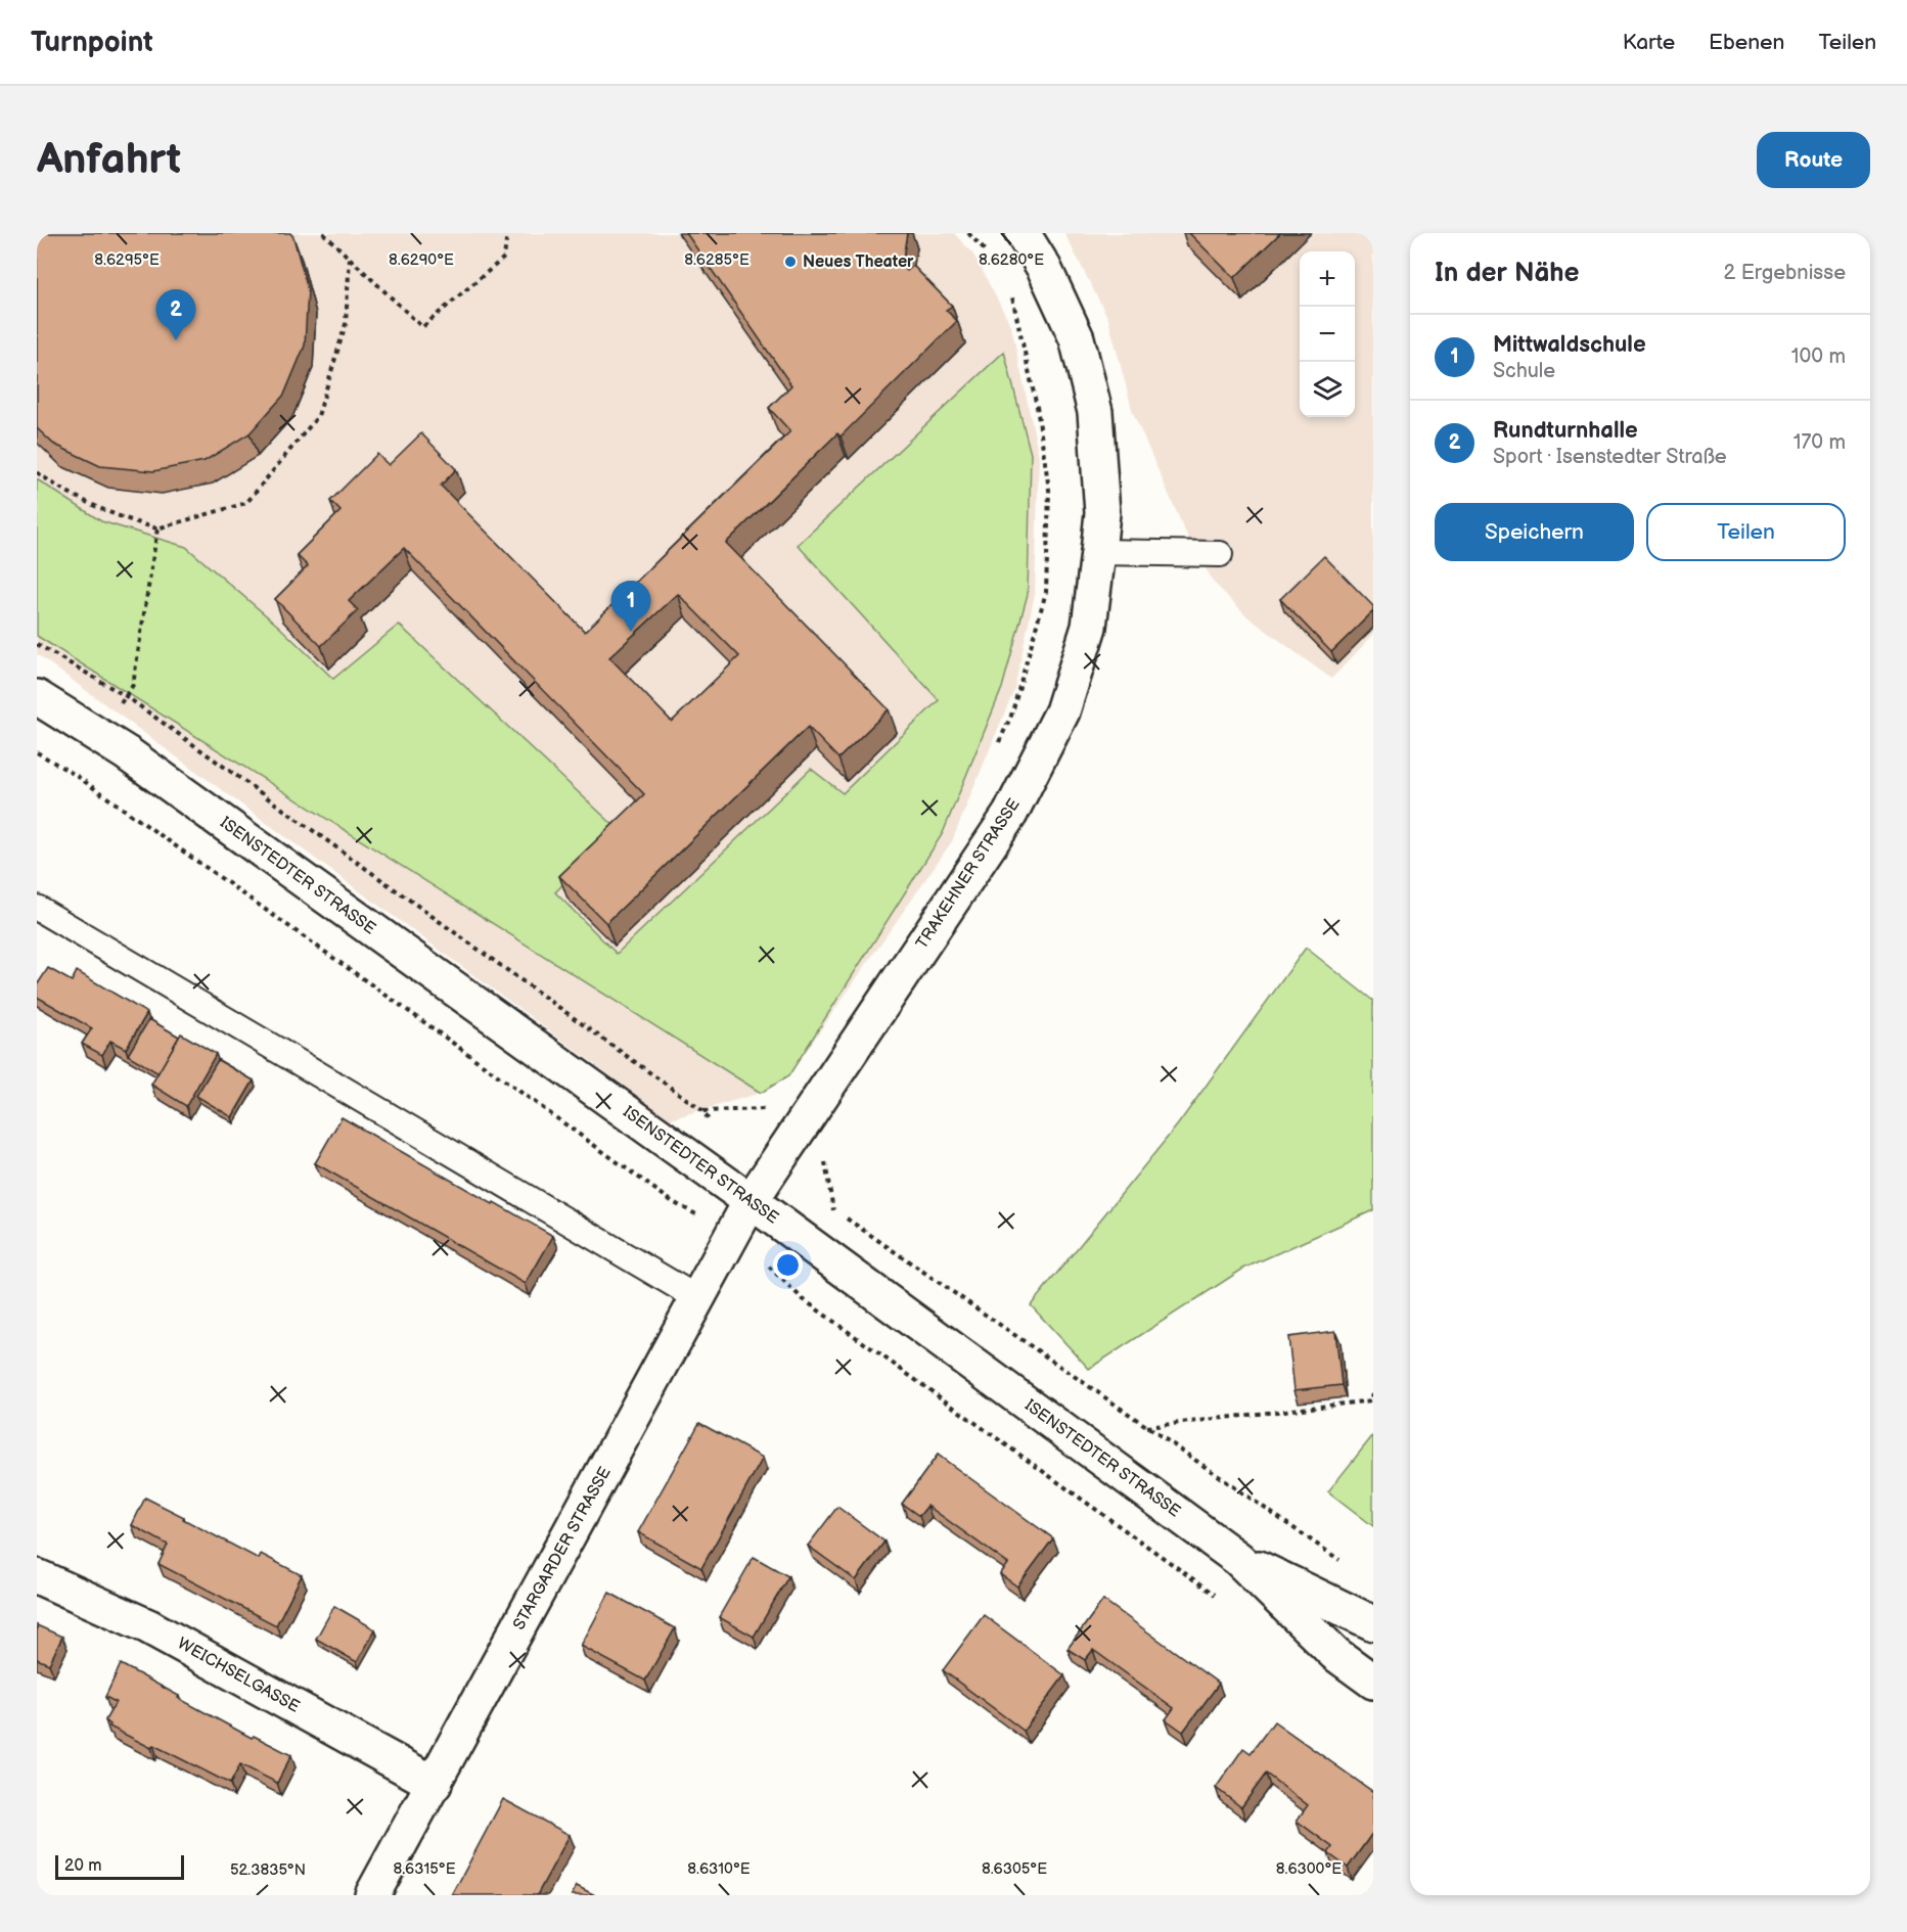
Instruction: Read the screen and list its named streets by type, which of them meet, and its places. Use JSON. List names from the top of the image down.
{
  "streets": {
    "street": [
      "TRAKEHNER STRASSE",
      "ISENSTEDTER STRASSE",
      "STARGARDER STRASSE",
      "WEICHSELGASSE"
    ]
  },
  "crossings": [
    ["TRAKEHNER STRASSE", "ISENSTEDTER STRASSE"],
    ["TRAKEHNER STRASSE", "STARGARDER STRASSE"],
    ["ISENSTEDTER STRASSE", "STARGARDER STRASSE"],
    ["STARGARDER STRASSE", "WEICHSELGASSE"]
  ],
  "places": ["Neues Theater"],
  "scale_bar": "20 m",
  "page": {
    "header": "Turnpoint",
    "nav": ["Karte", "Ebenen", "Teilen"],
    "buttons": [
      "Route",
      ["Speichern", "Teilen"]
    ],
    "title": "Anfahrt",
    "heading": ["In der Nähe", "2 Ergebnisse"],
    "map_buttons": ["+", "−"],
    "pins": ["2", "1"],
    "list": [
      {
        "mark": "1",
        "name": "Mittwaldschule",
        "note": "Schule",
        "value": "100 m"
      },
      {
        "mark": "2",
        "name": "Rundturnhalle",
        "note": "Sport · Isenstedter Straße",
        "value": "170 m"
      }
    ],
    "scale": "20 m"
  },
  "coordinates": [
    "8.6295°E",
    "8.6290°E",
    "8.6285°E",
    "8.6280°E",
    "8.6315°E",
    "8.6310°E",
    "8.6305°E",
    "8.6300°E",
    "52.3835°N"
  ]
}
